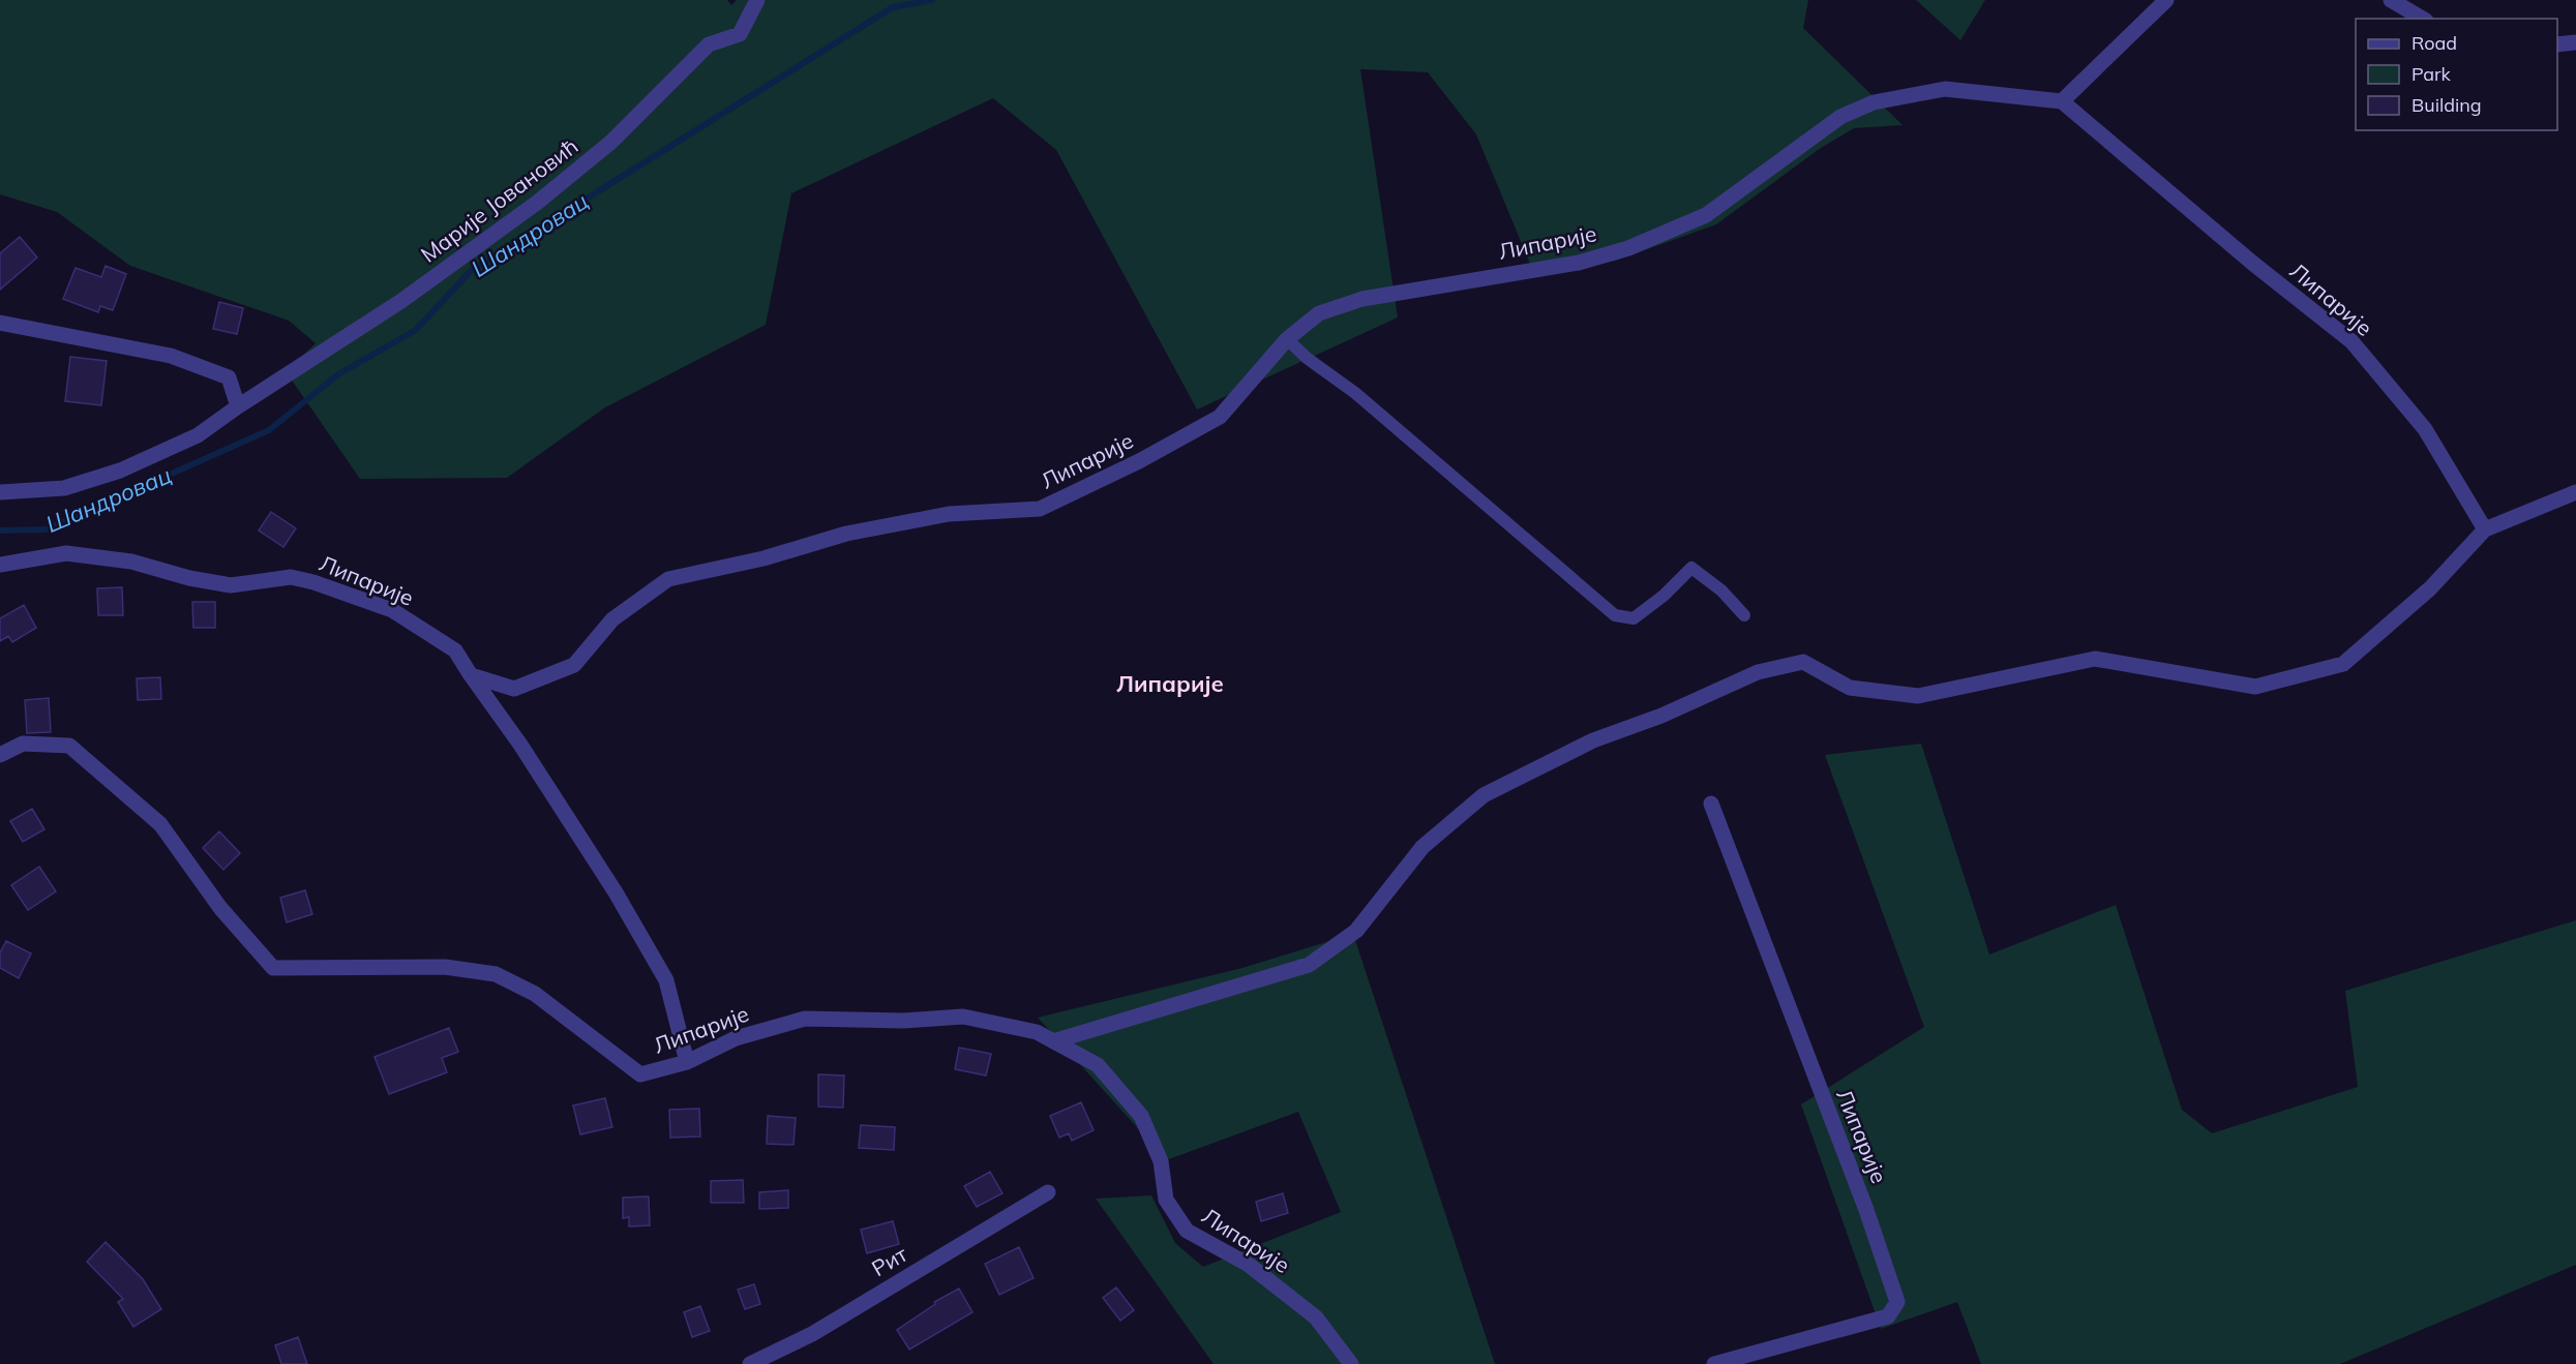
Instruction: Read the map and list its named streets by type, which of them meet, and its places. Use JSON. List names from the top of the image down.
{
  "streets": {
    "street": ["Марије Јовановић", "Липарије", "Рит"]
  },
  "districts": ["Липарије"],
  "water": ["Шандровац"],
  "legend": ["Road", "Park", "Building"]
}
